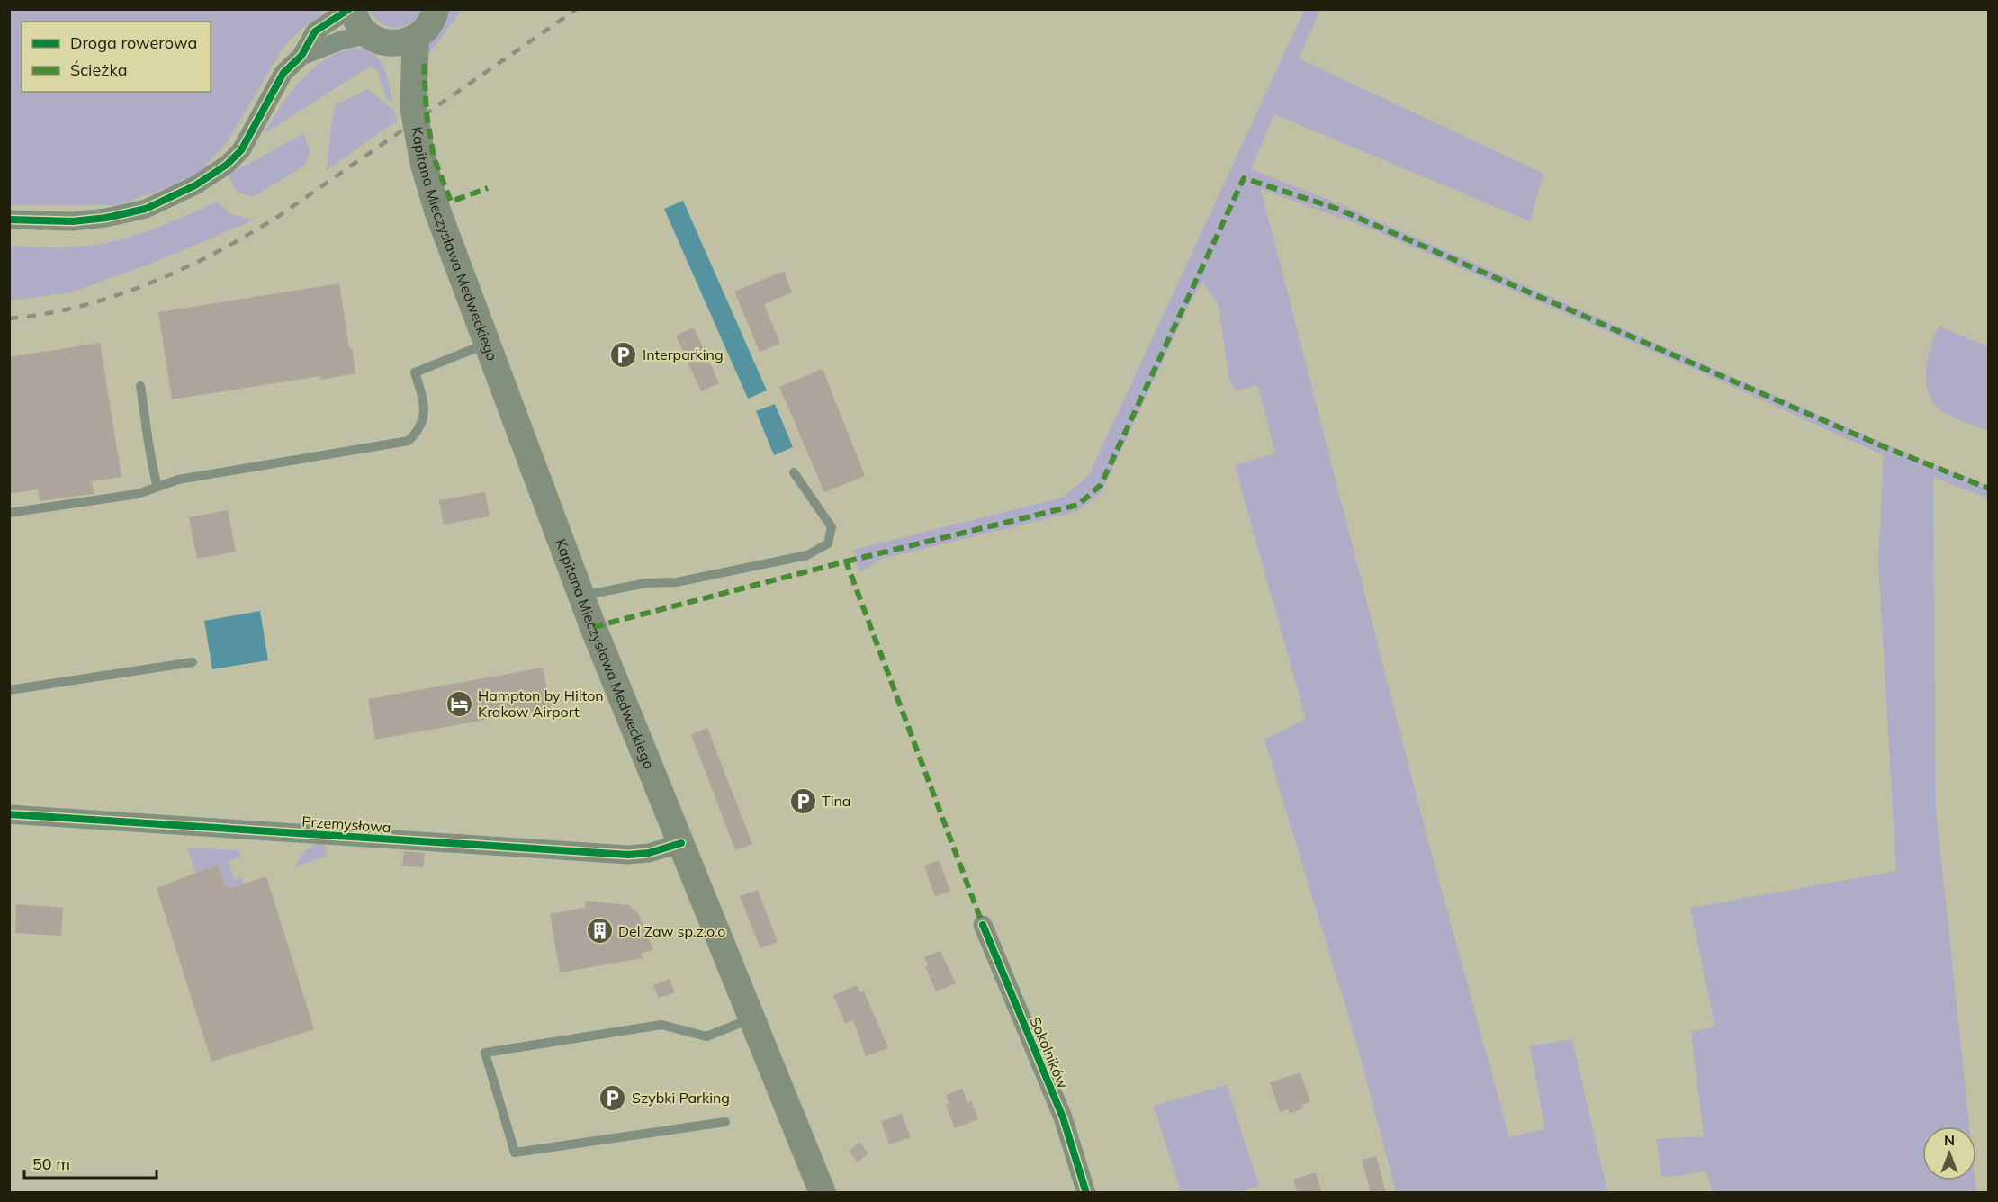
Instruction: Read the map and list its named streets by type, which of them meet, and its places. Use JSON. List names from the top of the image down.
{
  "streets": {
    "main road": ["Kapitana Mieczysława Medweckiego"],
    "street": ["Przemysłowa", "Sokolników"]
  },
  "crossings": [
    ["Kapitana Mieczysława Medweckiego", "Przemysłowa"]
  ],
  "places": {
    "parking": ["Interparking", "Tina", "Szybki Parking"],
    "hotel": ["Hampton by Hilton Krakow Airport"],
    "building": ["Del Zaw sp.z.o.o"]
  },
  "legend": ["Droga rowerowa", "Ścieżka"],
  "scale_bar": "50 m",
  "north": "top"
}
